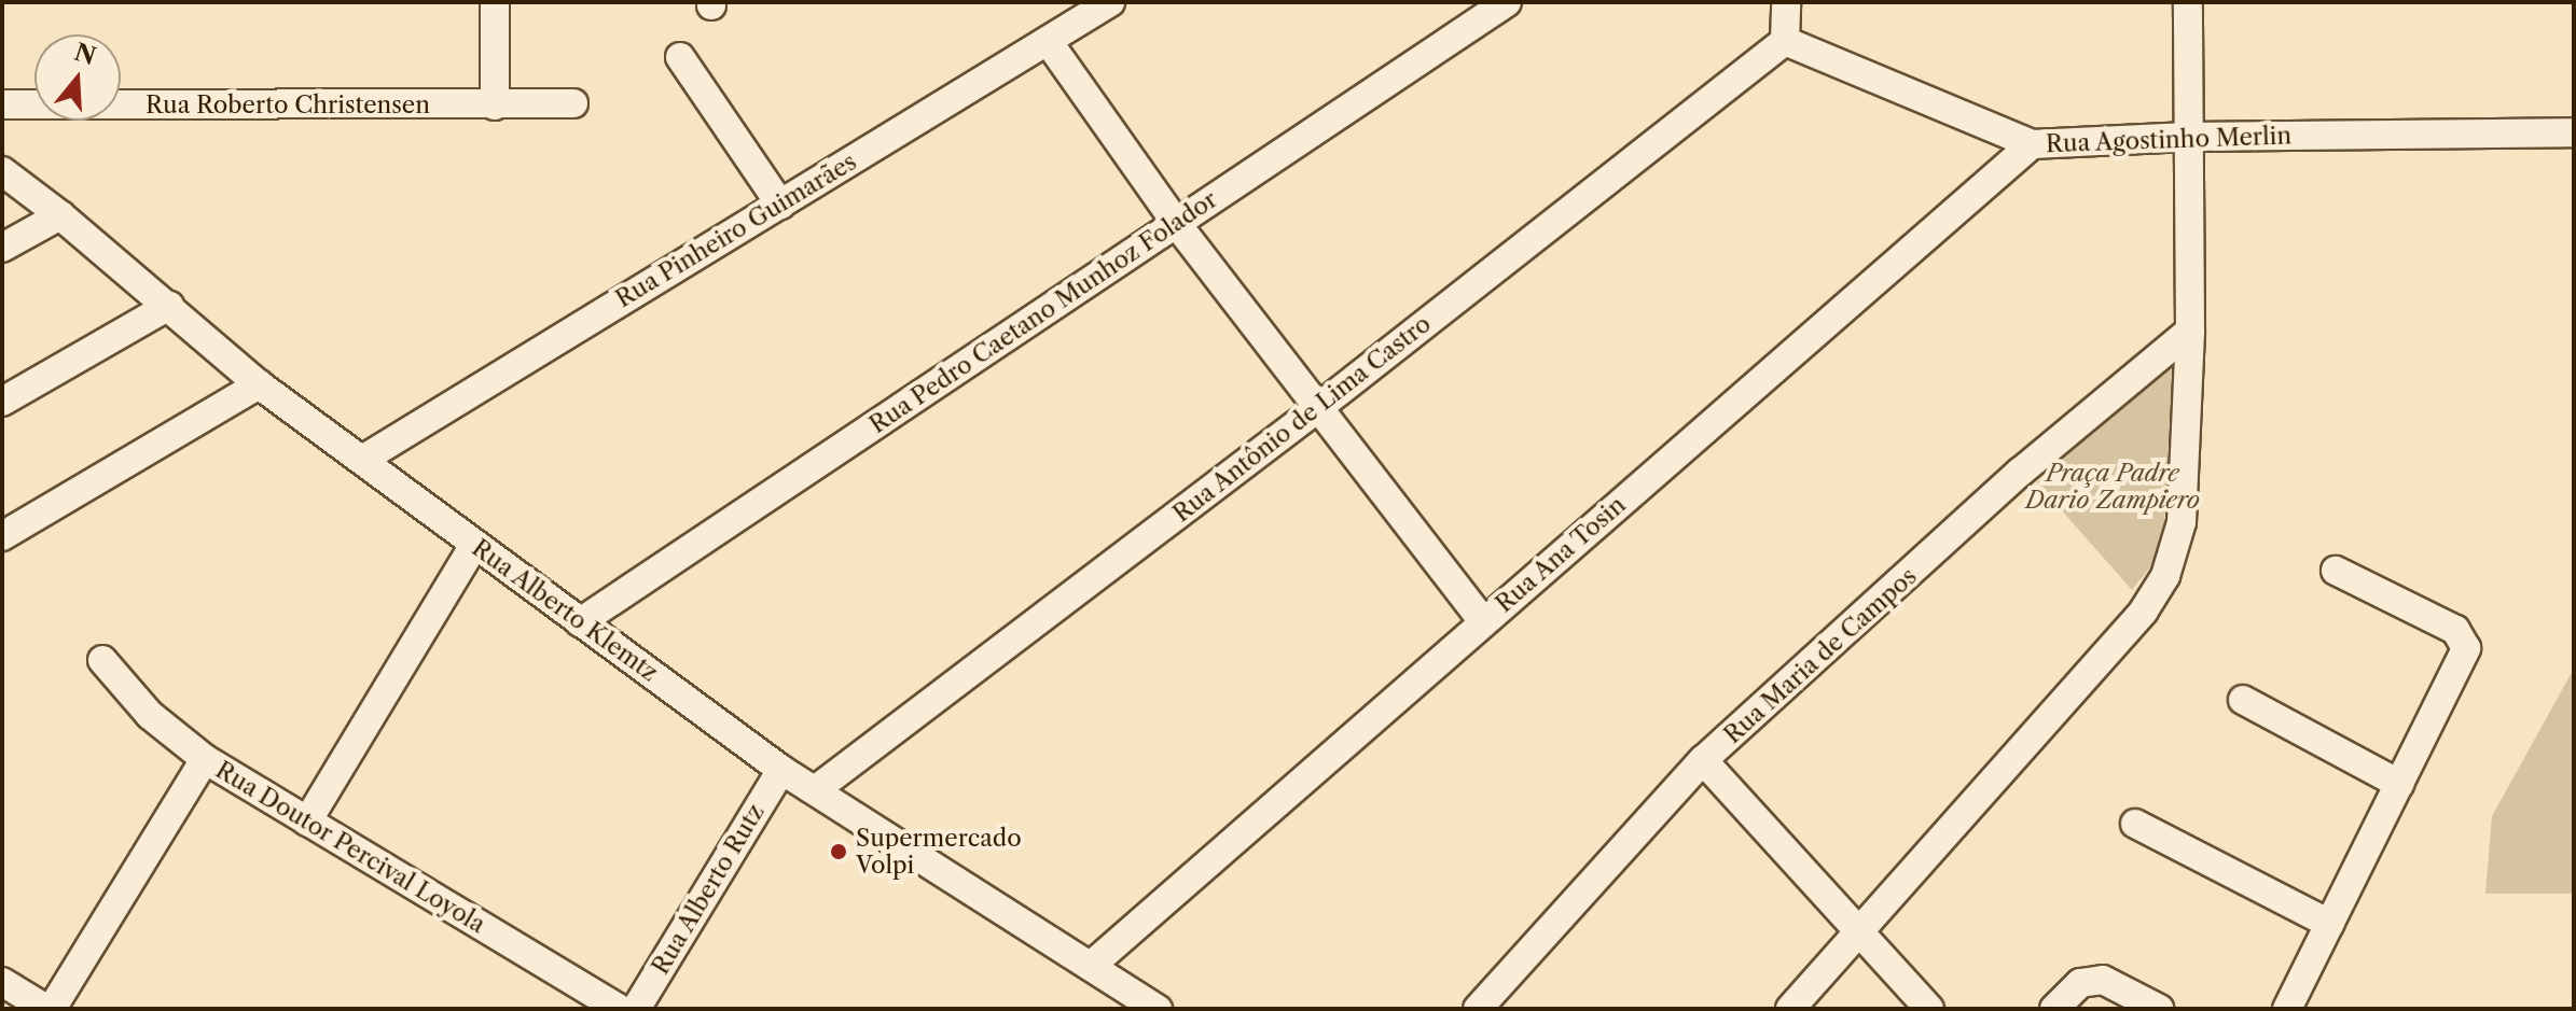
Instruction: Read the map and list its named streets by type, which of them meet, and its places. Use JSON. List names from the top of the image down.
{
  "streets": {
    "street": [
      "Rua Roberto Christensen",
      "Rua Agostinho Merlin",
      "Rua Pinheiro Guimarães",
      "Rua Pedro Caetano Munhoz Folador",
      "Rua Antônio de Lima Castro",
      "Rua Ana Tosin",
      "Rua Alberto Klemtz",
      "Rua Maria de Campos",
      "Rua Doutor Percival Loyola",
      "Rua Alberto Rutz"
    ]
  },
  "crossings": [
    ["Rua Agostinho Merlin", "Rua Antônio de Lima Castro"],
    ["Rua Agostinho Merlin", "Rua Ana Tosin"],
    ["Rua Pinheiro Guimarães", "Rua Alberto Klemtz"],
    ["Rua Pedro Caetano Munhoz Folador", "Rua Alberto Klemtz"],
    ["Rua Antônio de Lima Castro", "Rua Alberto Klemtz"],
    ["Rua Ana Tosin", "Rua Alberto Klemtz"],
    ["Rua Alberto Klemtz", "Rua Alberto Rutz"]
  ],
  "parks": ["Praça Padre Dario Zampiero"],
  "places": ["Supermercado Volpi"],
  "north": "top"
}
